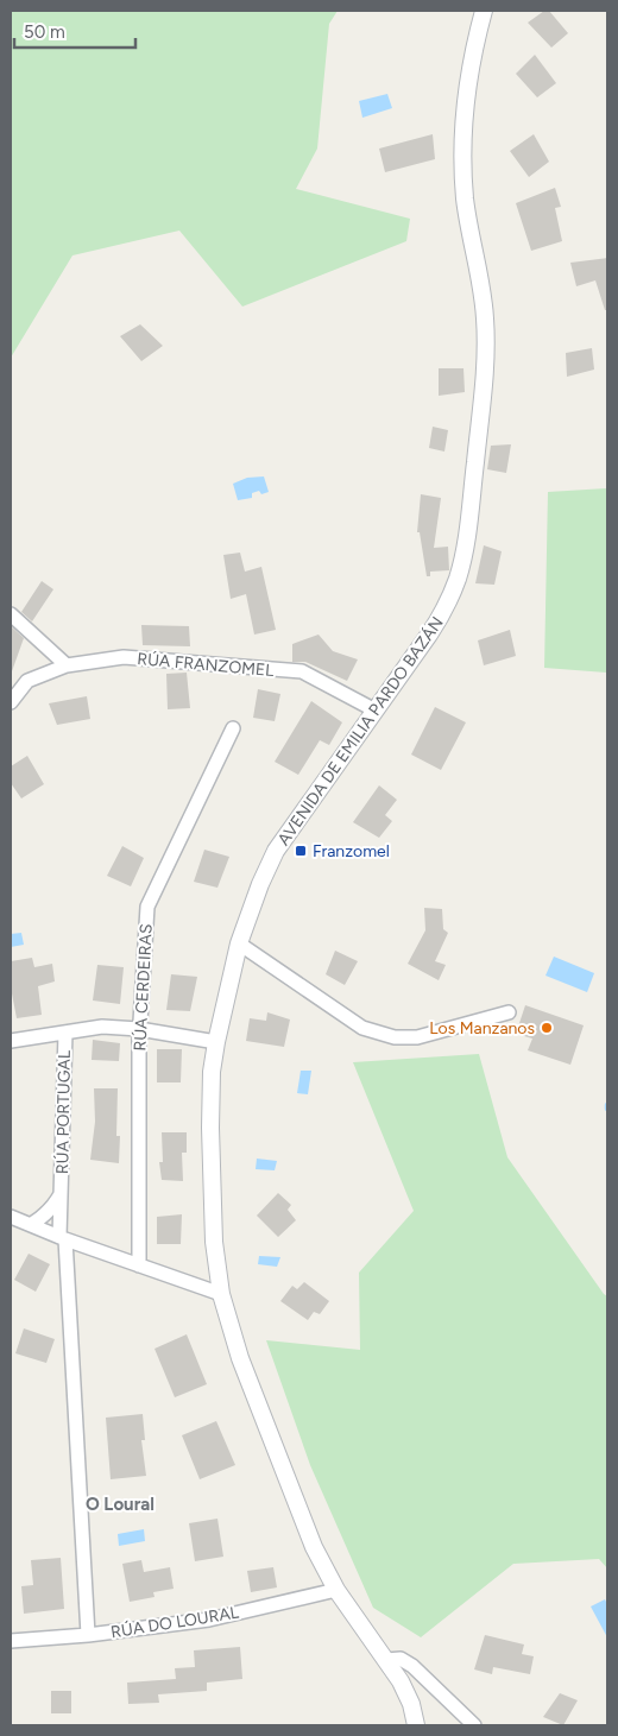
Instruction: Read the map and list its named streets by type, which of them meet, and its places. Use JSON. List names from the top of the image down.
{
  "streets": {
    "street": [
      "RÚA FRANZOMEL",
      "AVENIDA DE EMILIA PARDO BAZÁN",
      "RÚA CERDEIRAS",
      "RÚA PORTUGAL",
      "RÚA DO LOURAL"
    ]
  },
  "crossings": [
    ["RÚA FRANZOMEL", "AVENIDA DE EMILIA PARDO BAZÁN"],
    ["AVENIDA DE EMILIA PARDO BAZÁN", "RÚA PORTUGAL"],
    ["AVENIDA DE EMILIA PARDO BAZÁN", "RÚA DO LOURAL"],
    ["RÚA CERDEIRAS", "RÚA PORTUGAL"]
  ],
  "districts": ["O Loural"],
  "places": {
    "transit": ["Franzomel"],
    "other": ["Los Manzanos"]
  },
  "scale_bar": "50 m"
}
